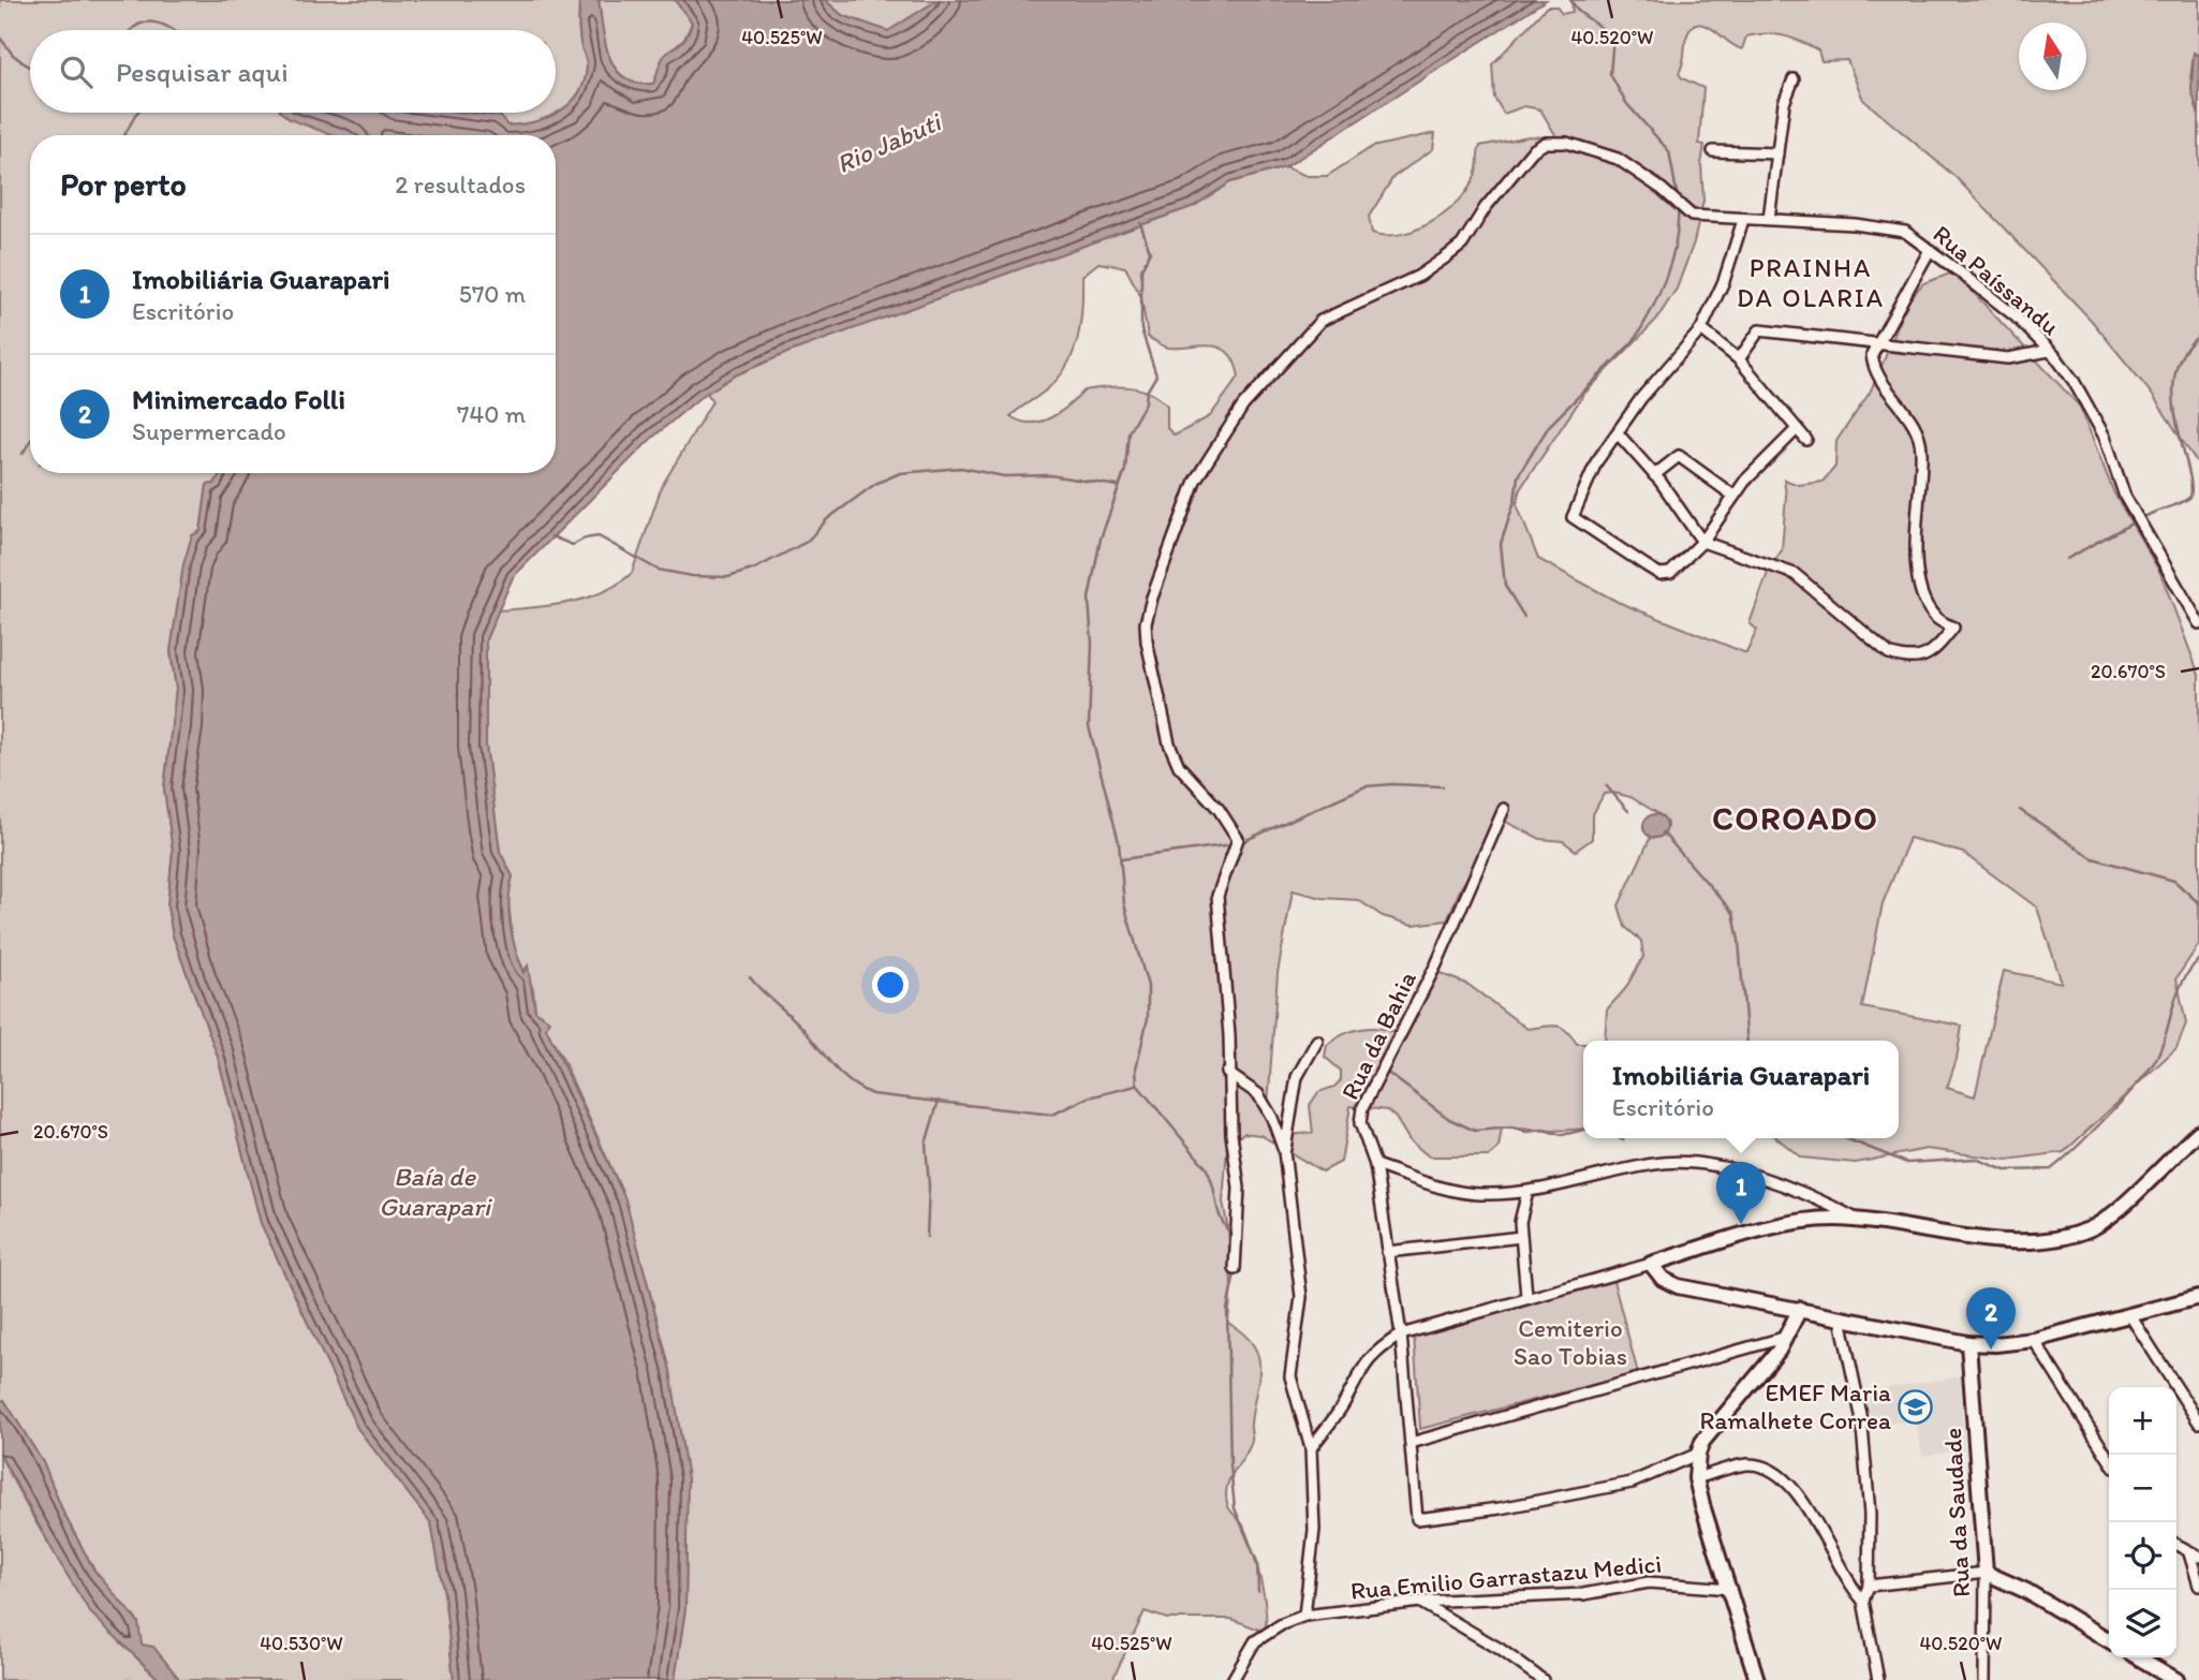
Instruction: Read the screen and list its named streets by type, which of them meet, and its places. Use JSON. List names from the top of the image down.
{
  "streets": {
    "street": [
      "Rua Paíssandu",
      "Rua da Bahia",
      "Rua da Saudade",
      "Rua Emilio Garrastazu Medici"
    ]
  },
  "districts": ["PRAINHA DA OLARIA", "COROADO"],
  "water": ["Rio Jabuti", "Baía de Guarapari"],
  "parks": ["Cemiterio Sao Tobias"],
  "places": {
    "school or university": ["EMEF Maria Ramalhete Correa"]
  },
  "north": "top",
  "page": {
    "search": "Pesquisar aqui",
    "heading": ["Por perto", "2 resultados"],
    "list": [
      {
        "mark": "1",
        "name": "Imobiliária Guarapari",
        "note": "Escritório",
        "value": "570 m"
      },
      {
        "mark": "2",
        "name": "Minimercado Folli",
        "note": "Supermercado",
        "value": "740 m"
      }
    ],
    "popup": ["Imobiliária Guarapari", "Escritório"],
    "pins": ["1", "2"],
    "map_buttons": ["+", "−"]
  },
  "coordinates": [
    "40.525°W",
    "40.520°W",
    "20.670°S",
    "40.530°W"
  ]
}
